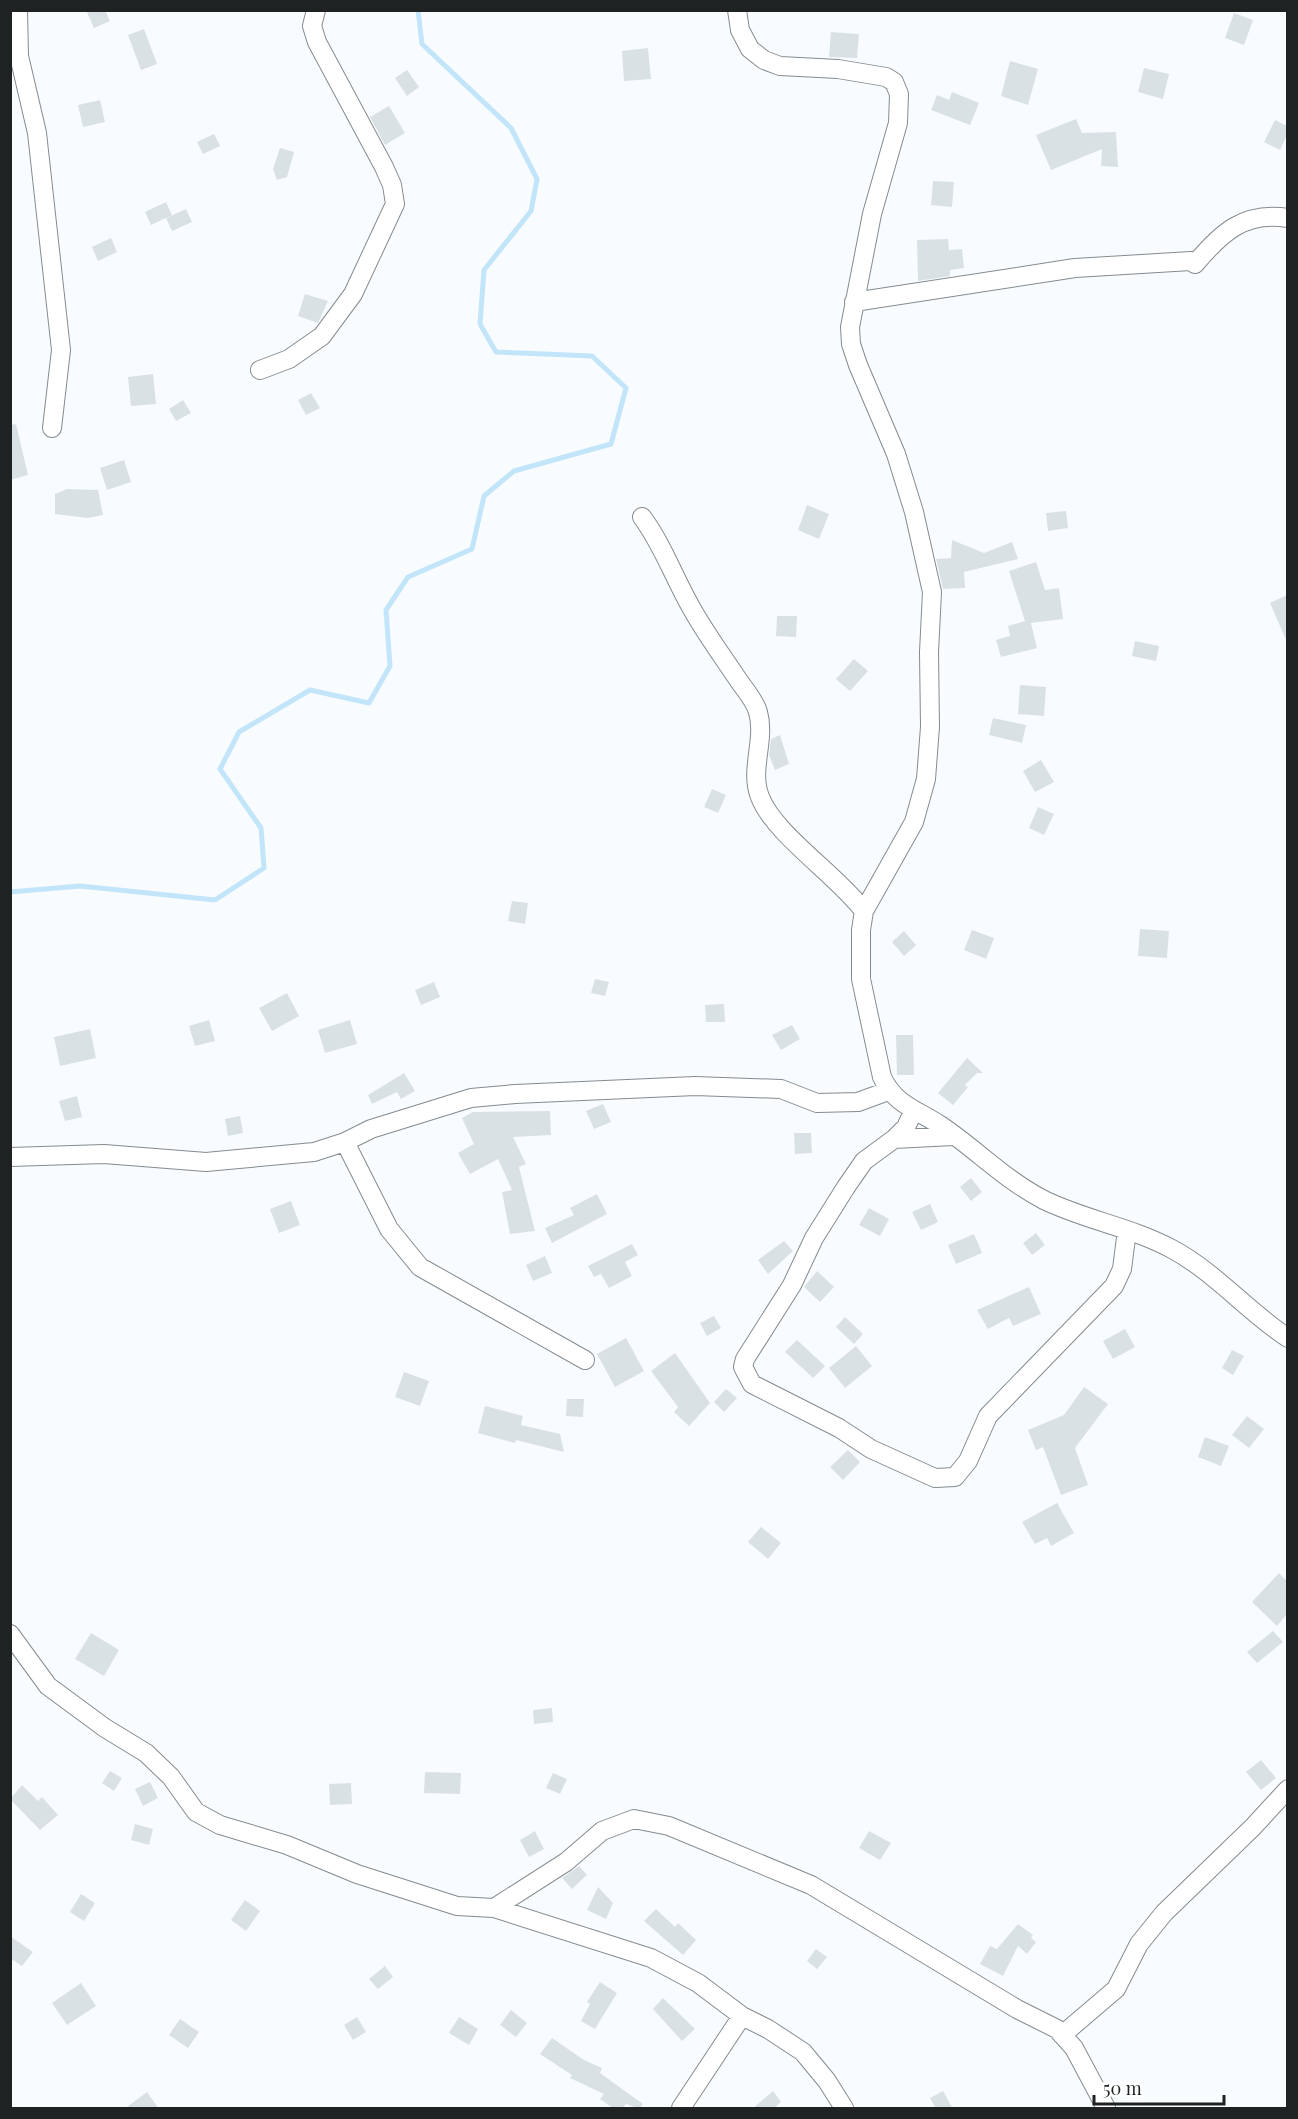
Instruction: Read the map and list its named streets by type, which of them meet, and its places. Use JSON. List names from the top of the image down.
{
  "scale_bar": "50 m"
}
